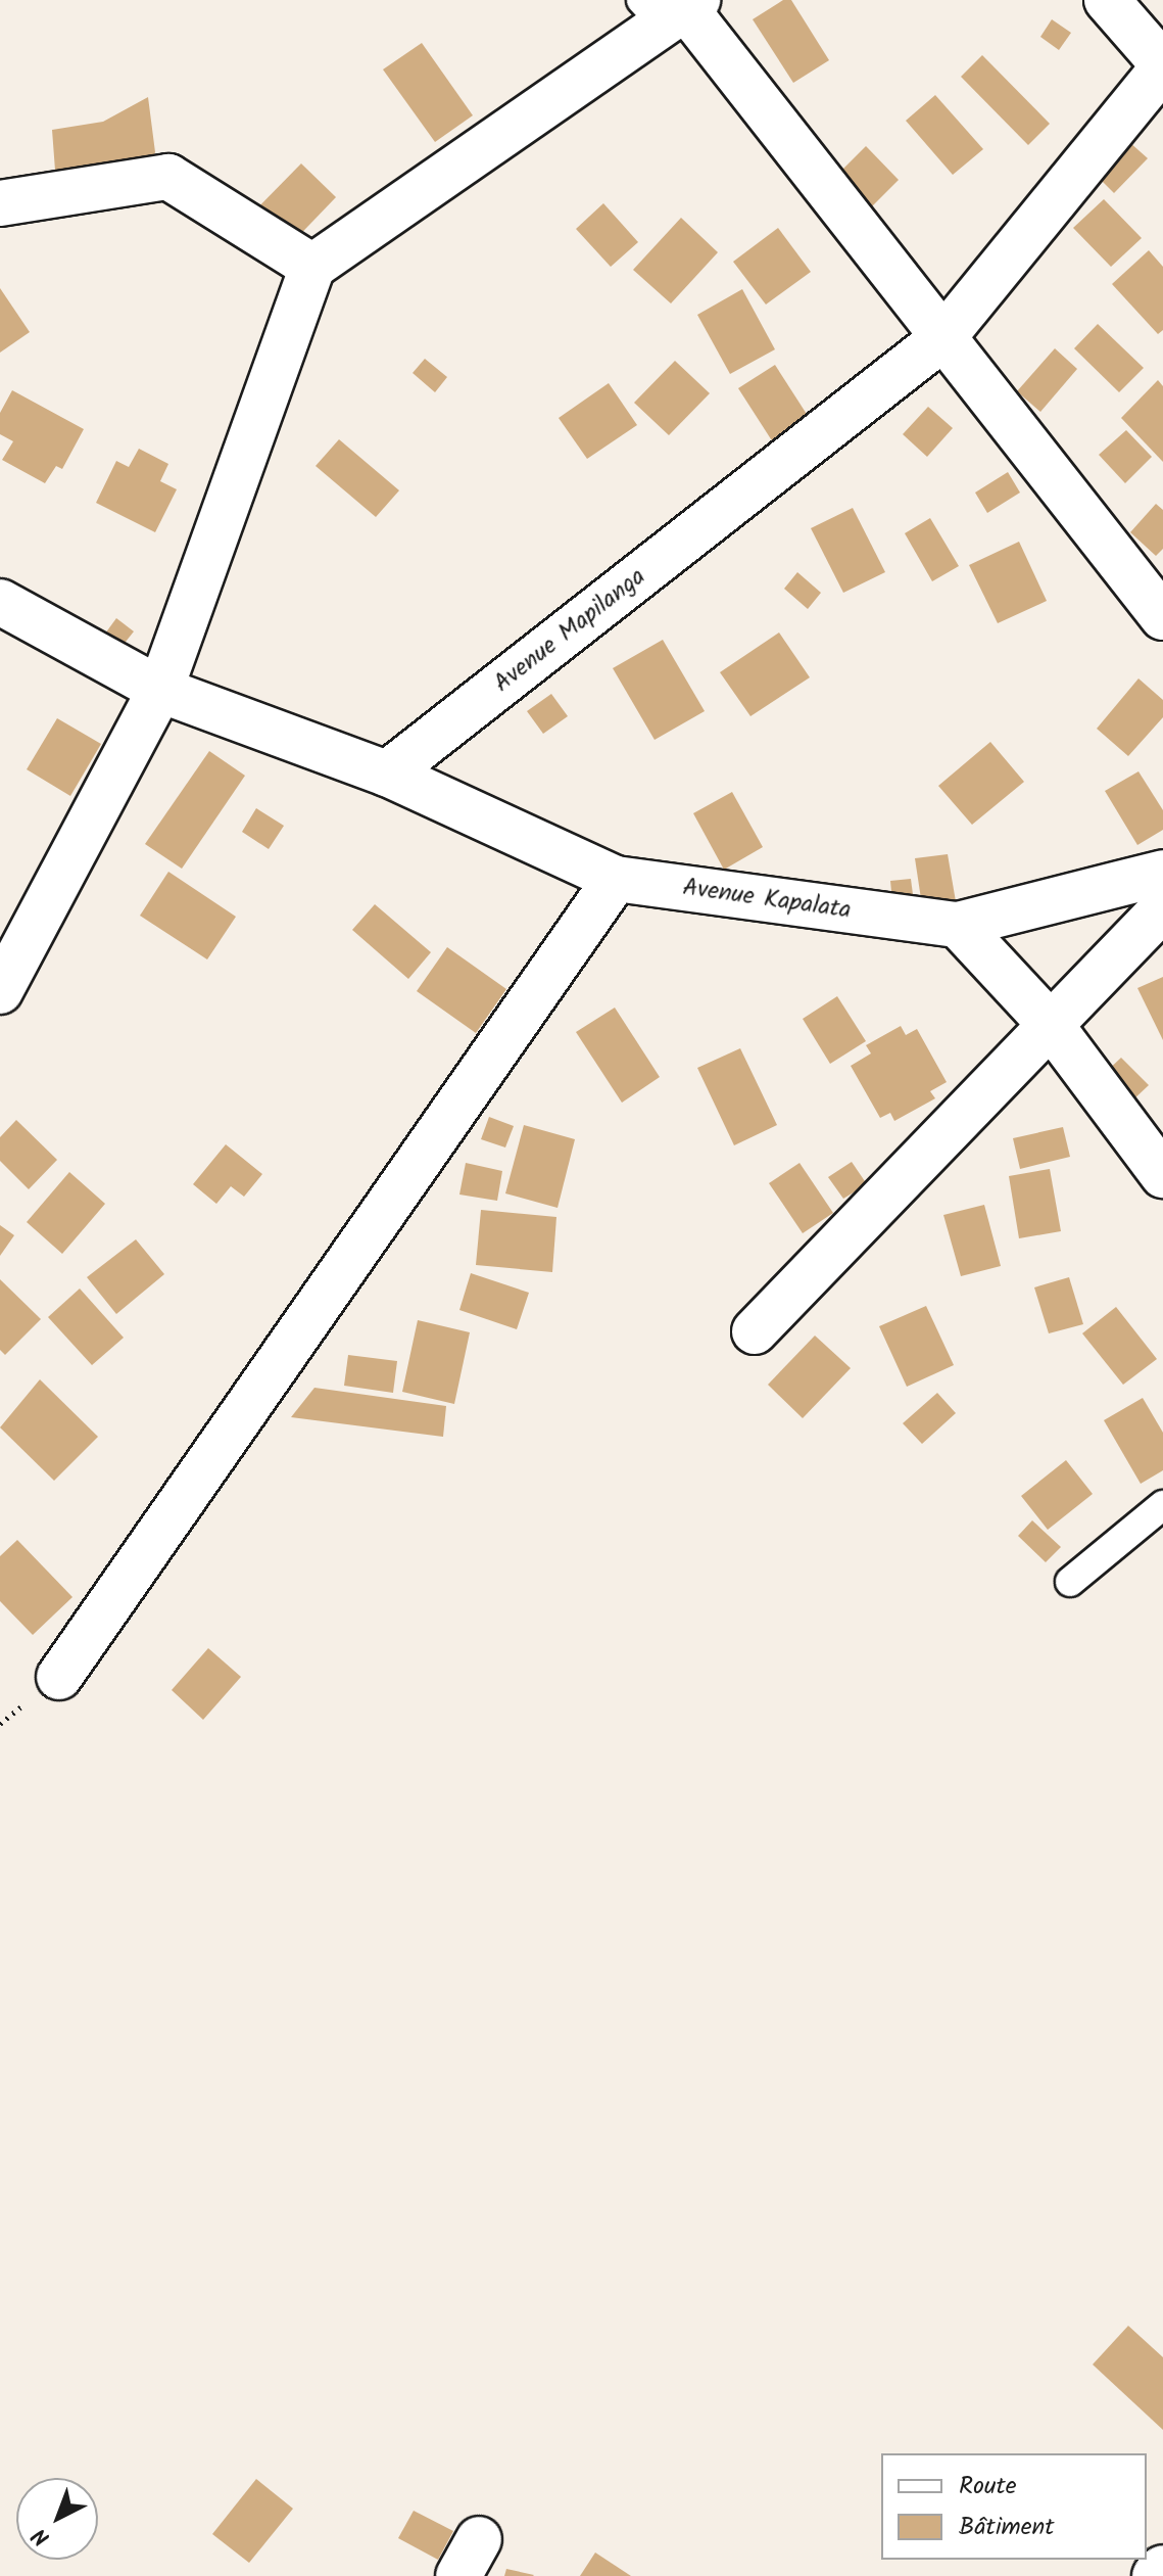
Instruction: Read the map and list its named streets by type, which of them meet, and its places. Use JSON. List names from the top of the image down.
{
  "streets": {
    "street": ["Avenue Mapilanga", "Avenue Kapalata"]
  },
  "crossings": [
    ["Avenue Mapilanga", "Avenue Kapalata"]
  ],
  "legend": ["Route", "Bâtiment"],
  "north": "bottom left"
}
